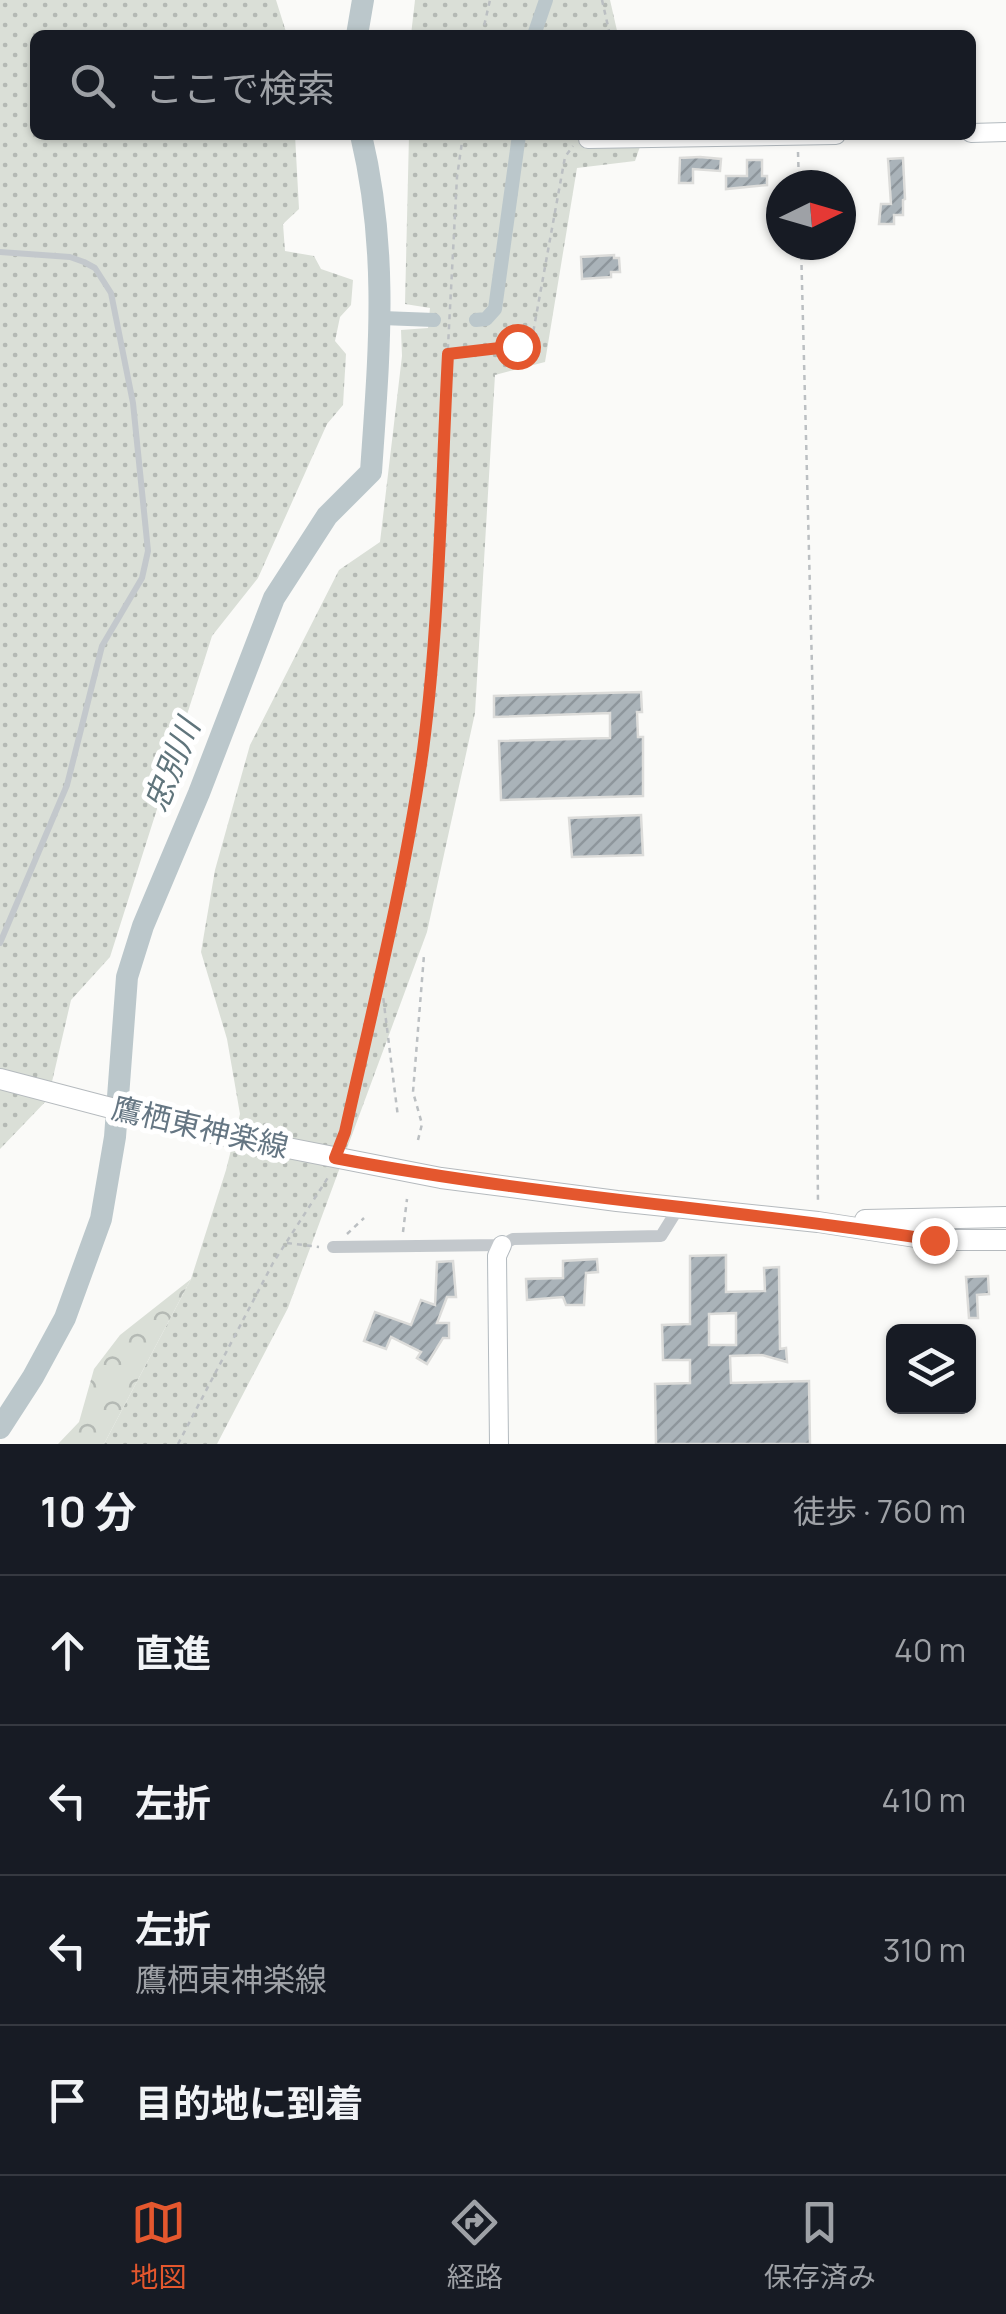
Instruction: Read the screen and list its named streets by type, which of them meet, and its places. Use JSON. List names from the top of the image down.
{
  "streets": {
    "main road": ["鷹栖東神楽線"]
  },
  "water": ["忠別川"],
  "north": "right",
  "page": {
    "search": "ここで検索",
    "heading": ["10 分", "徒歩 · 760 m"],
    "list": [
      ["直進", "40 m"],
      ["左折", "410 m"],
      ["左折", "鷹栖東神楽線", "310 m"],
      "目的地に到着"
    ],
    "nav": ["地図", "経路", "保存済み"]
  }
}
